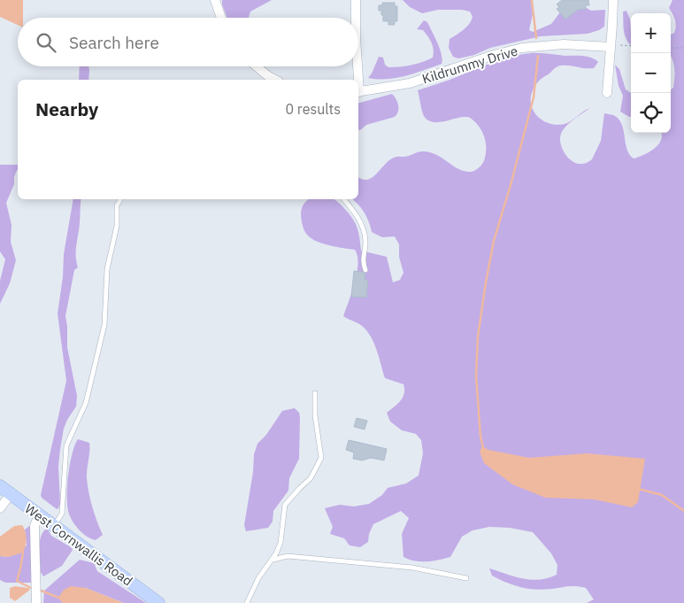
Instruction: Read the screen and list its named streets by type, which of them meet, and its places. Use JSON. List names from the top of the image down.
{
  "streets": {
    "street": ["Kildrummy Drive", "West Cornwallis Road"]
  },
  "page": {
    "map_buttons": ["+", "−"],
    "search": "Search here",
    "heading": ["Nearby", "0 results"]
  }
}
